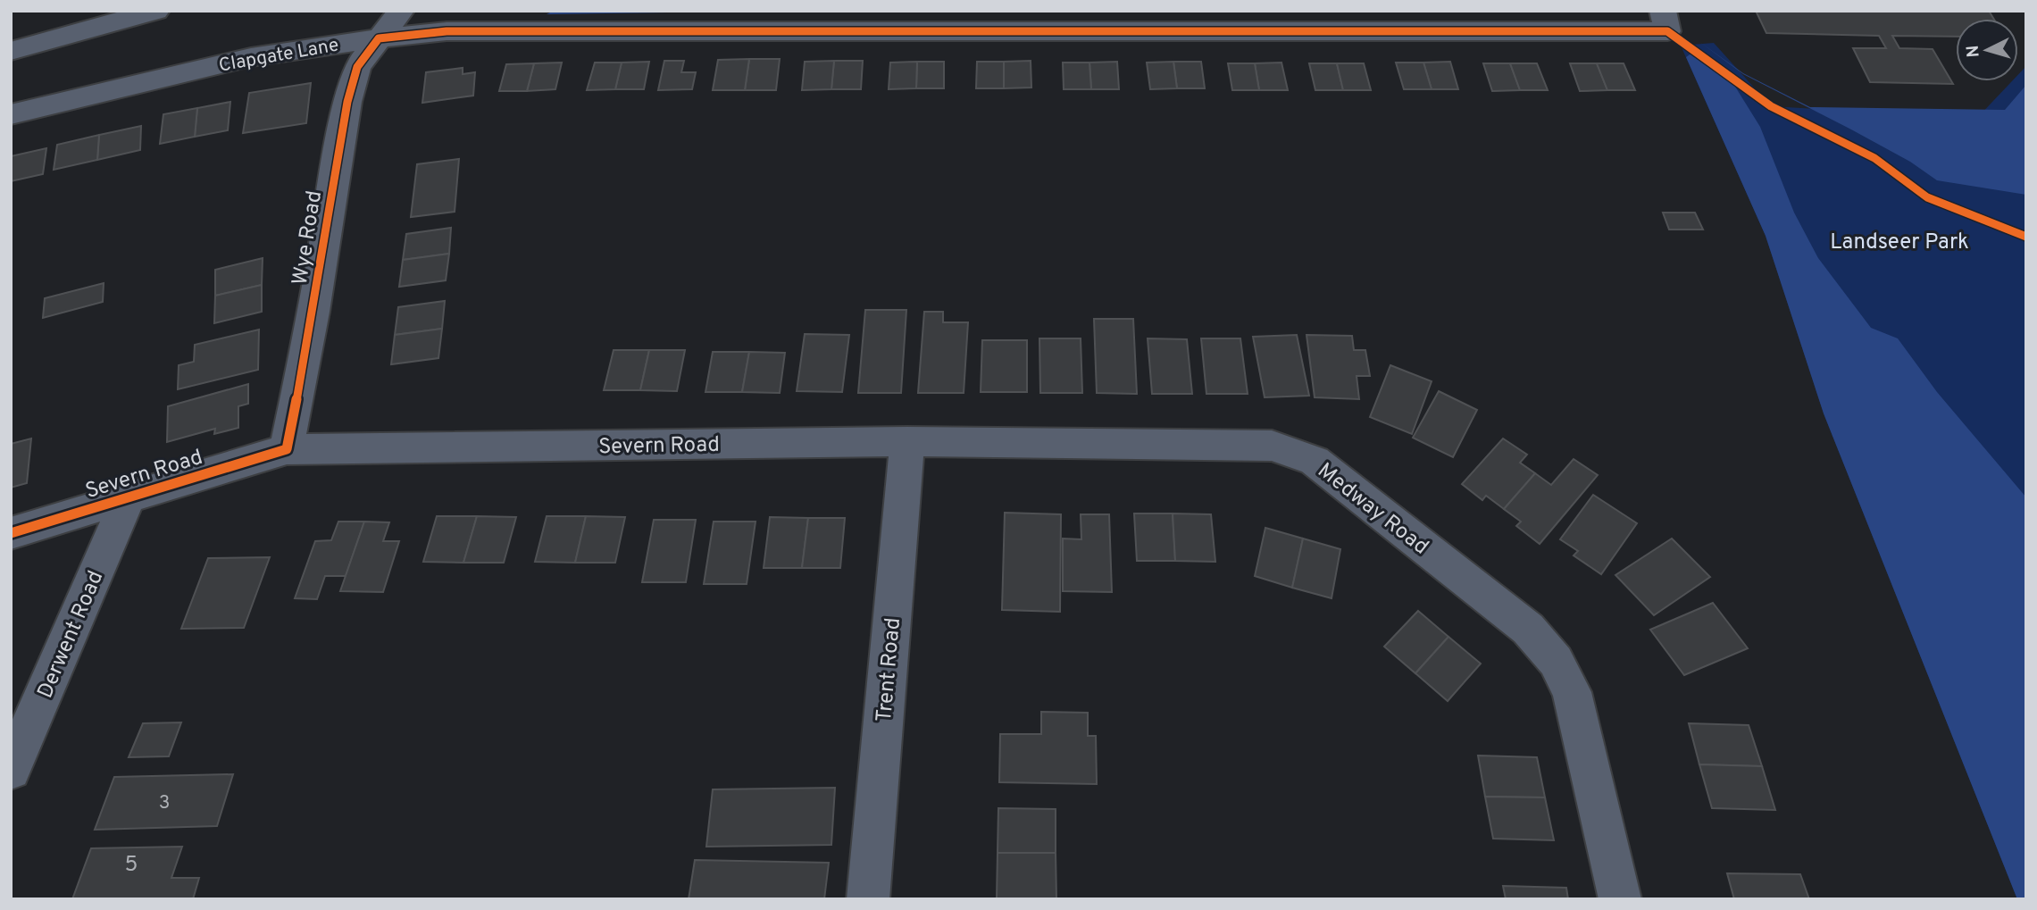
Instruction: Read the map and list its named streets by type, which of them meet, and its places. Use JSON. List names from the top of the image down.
{
  "streets": {
    "street": [
      "Clapgate Lane",
      "Wye Road",
      "Severn Road",
      "Medway Road",
      "Derwent Road",
      "Trent Road"
    ]
  },
  "crossings": [
    ["Clapgate Lane", "Wye Road"],
    ["Wye Road", "Severn Road"],
    ["Severn Road", "Medway Road"],
    ["Severn Road", "Derwent Road"],
    ["Severn Road", "Trent Road"],
    ["Medway Road", "Trent Road"]
  ],
  "parks": ["Landseer Park"],
  "house_numbers": ["3", "5"],
  "north": "left"
}
